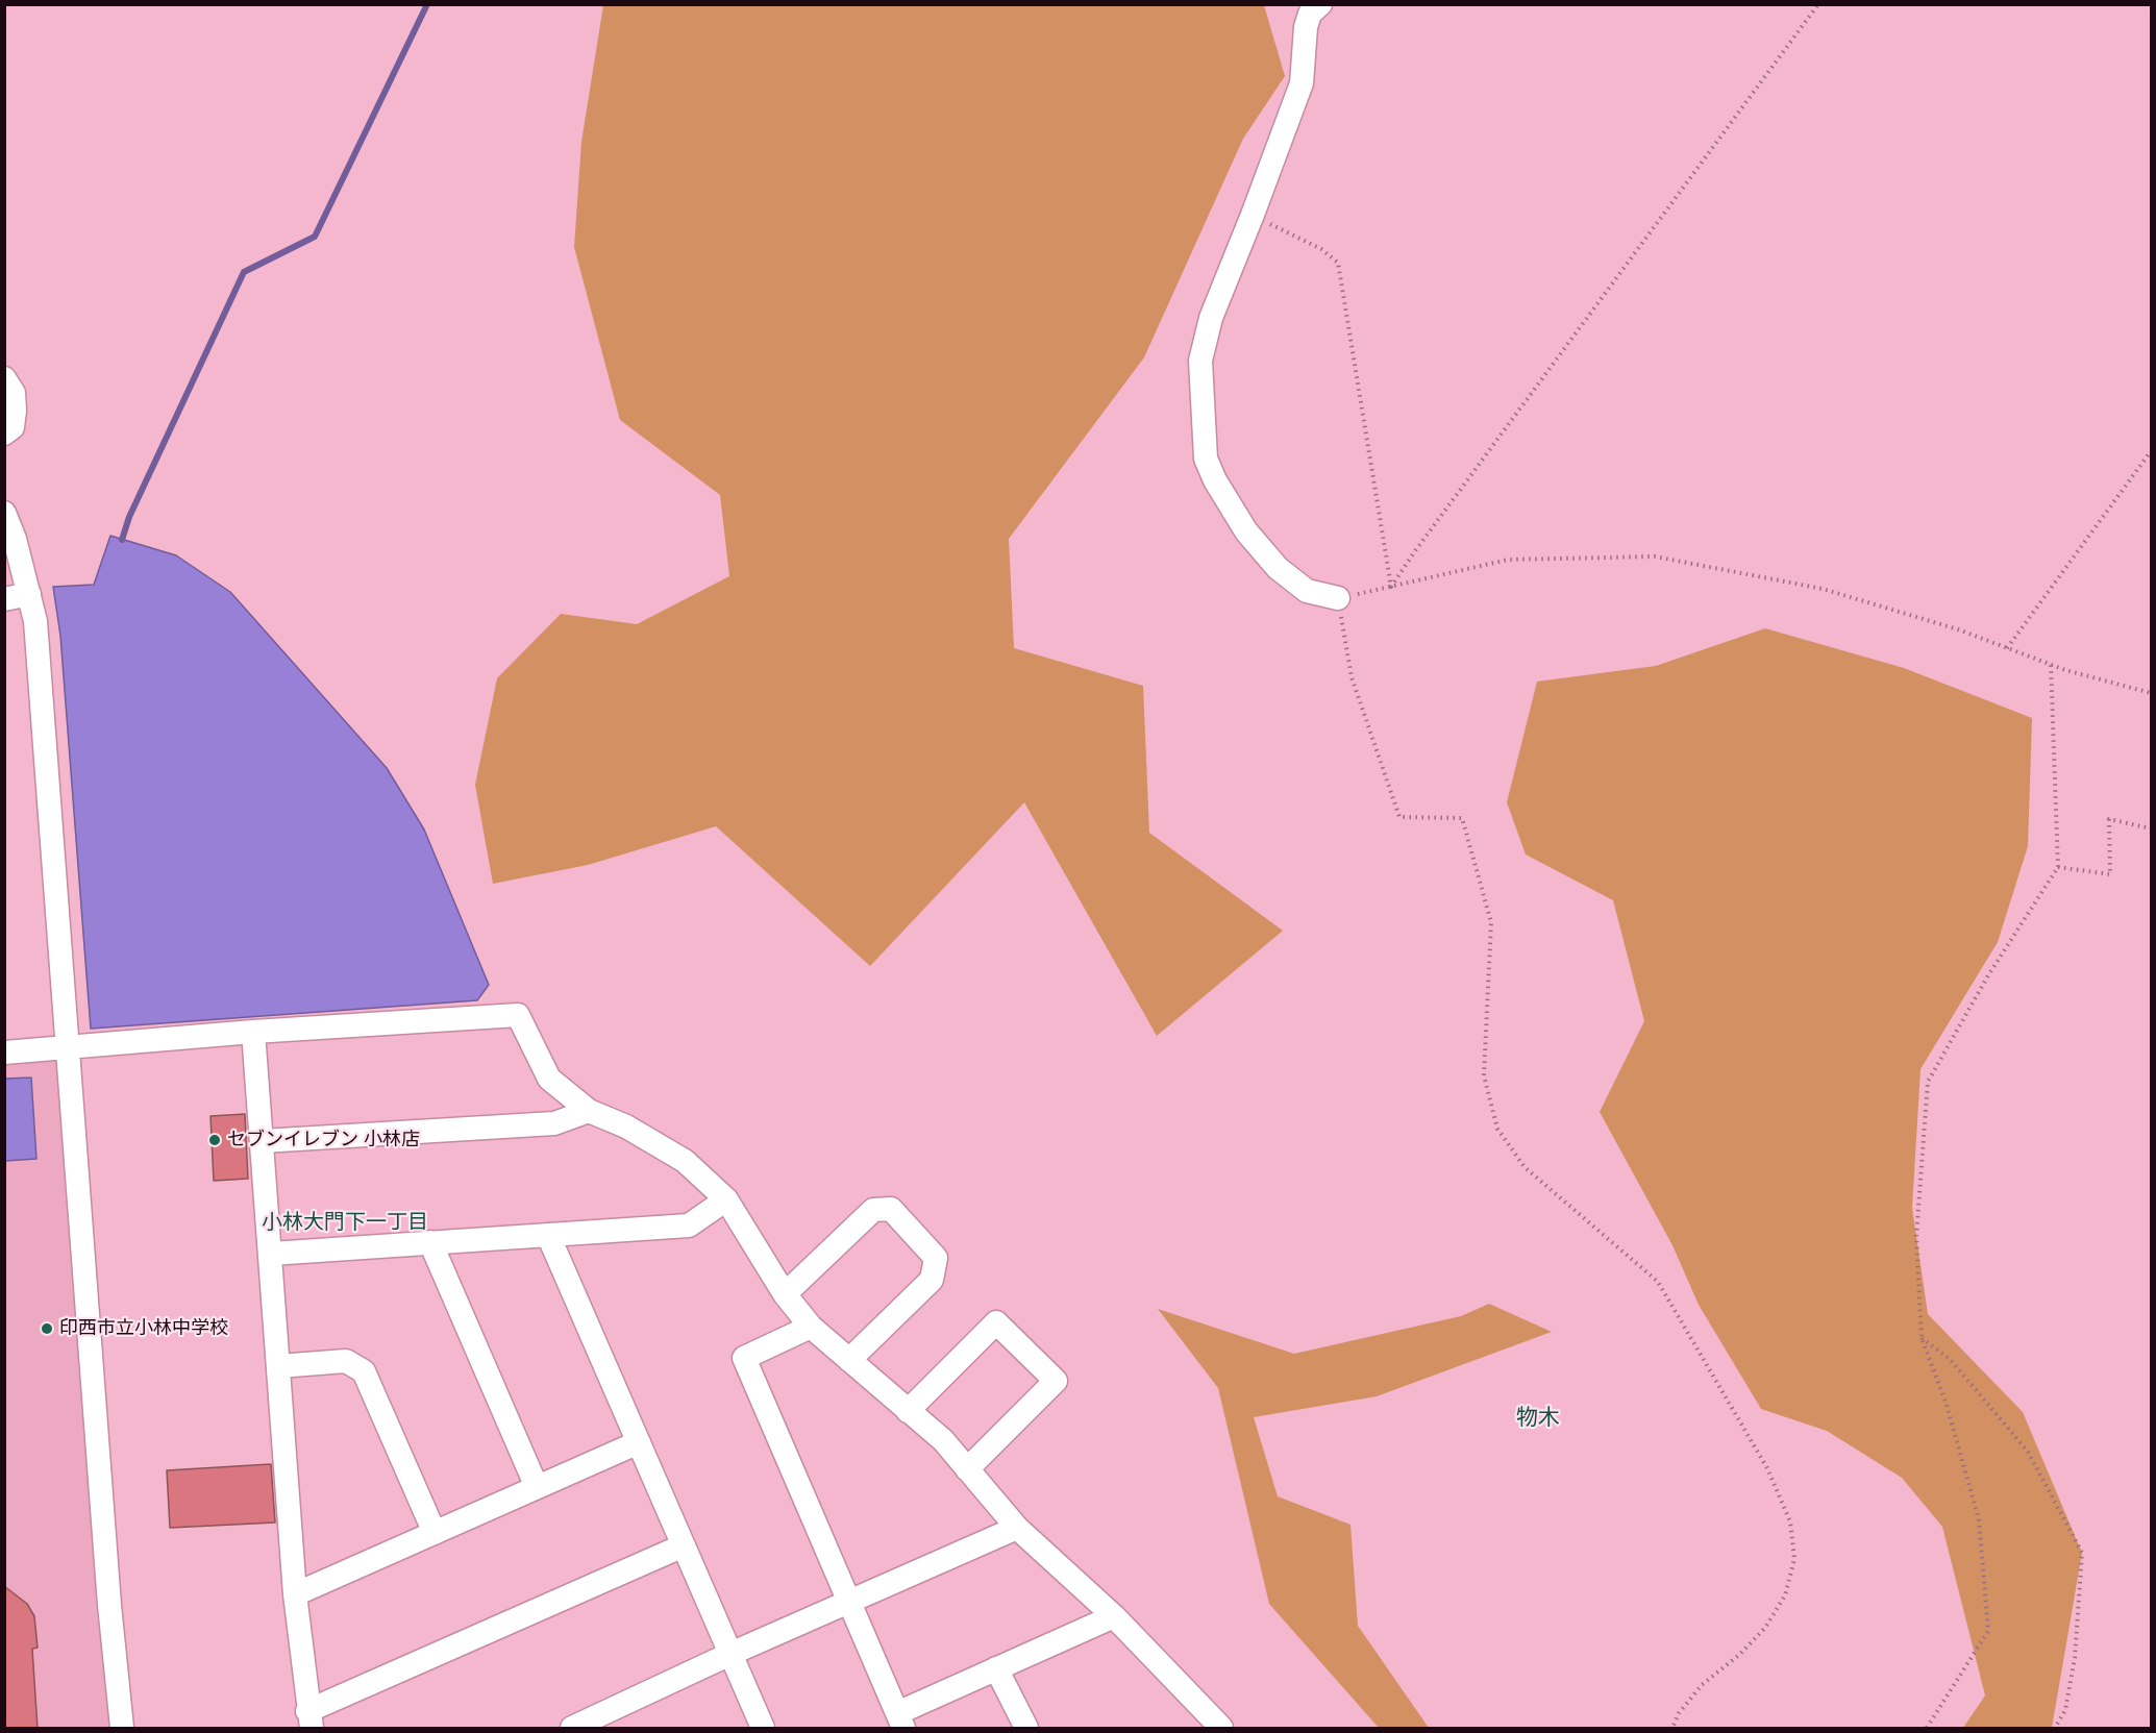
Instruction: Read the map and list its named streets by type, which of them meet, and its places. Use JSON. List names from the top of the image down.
{
  "districts": ["小林大門下一丁目", "物木"],
  "places": ["セブンイレブン 小林店", "印西市立小林中学校"]
}
